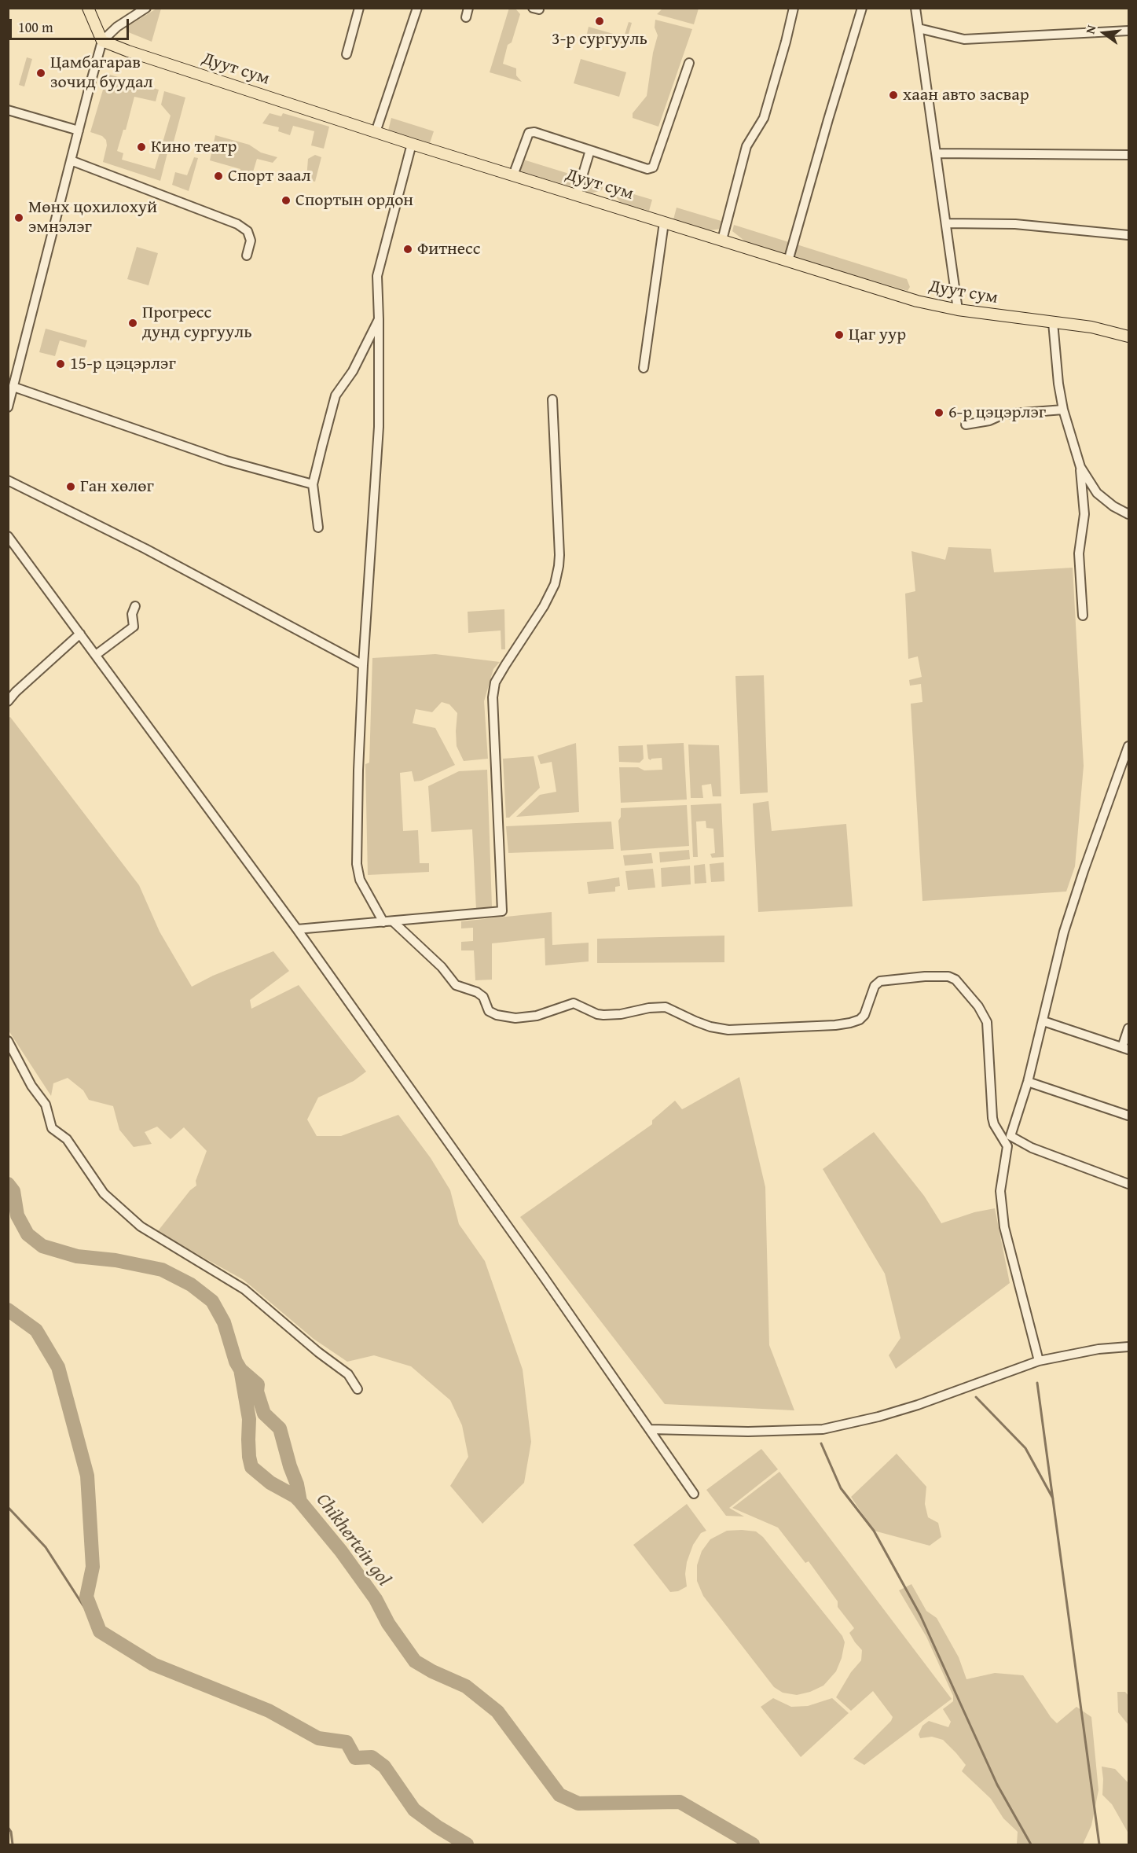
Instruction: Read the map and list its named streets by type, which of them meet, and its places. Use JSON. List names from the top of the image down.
{
  "streets": {
    "main road": ["Дуут сум"]
  },
  "water": ["Chikhertein gol"],
  "places": [
    "3-р сургууль",
    "Цамбагарав зочид буудал",
    "хаан авто засвар",
    "Кино театр",
    "Спорт заал",
    "Спортын ордон",
    "Мөнх цохилохуй эмнэлэг",
    "Фитнесс",
    "Прогресс дунд сургууль",
    "Цаг уур",
    "15-р цэцэрлэг",
    "6-р цэцэрлэг",
    "Ган хөлөг"
  ],
  "scale_bar": "100 m",
  "north": "left"
}
